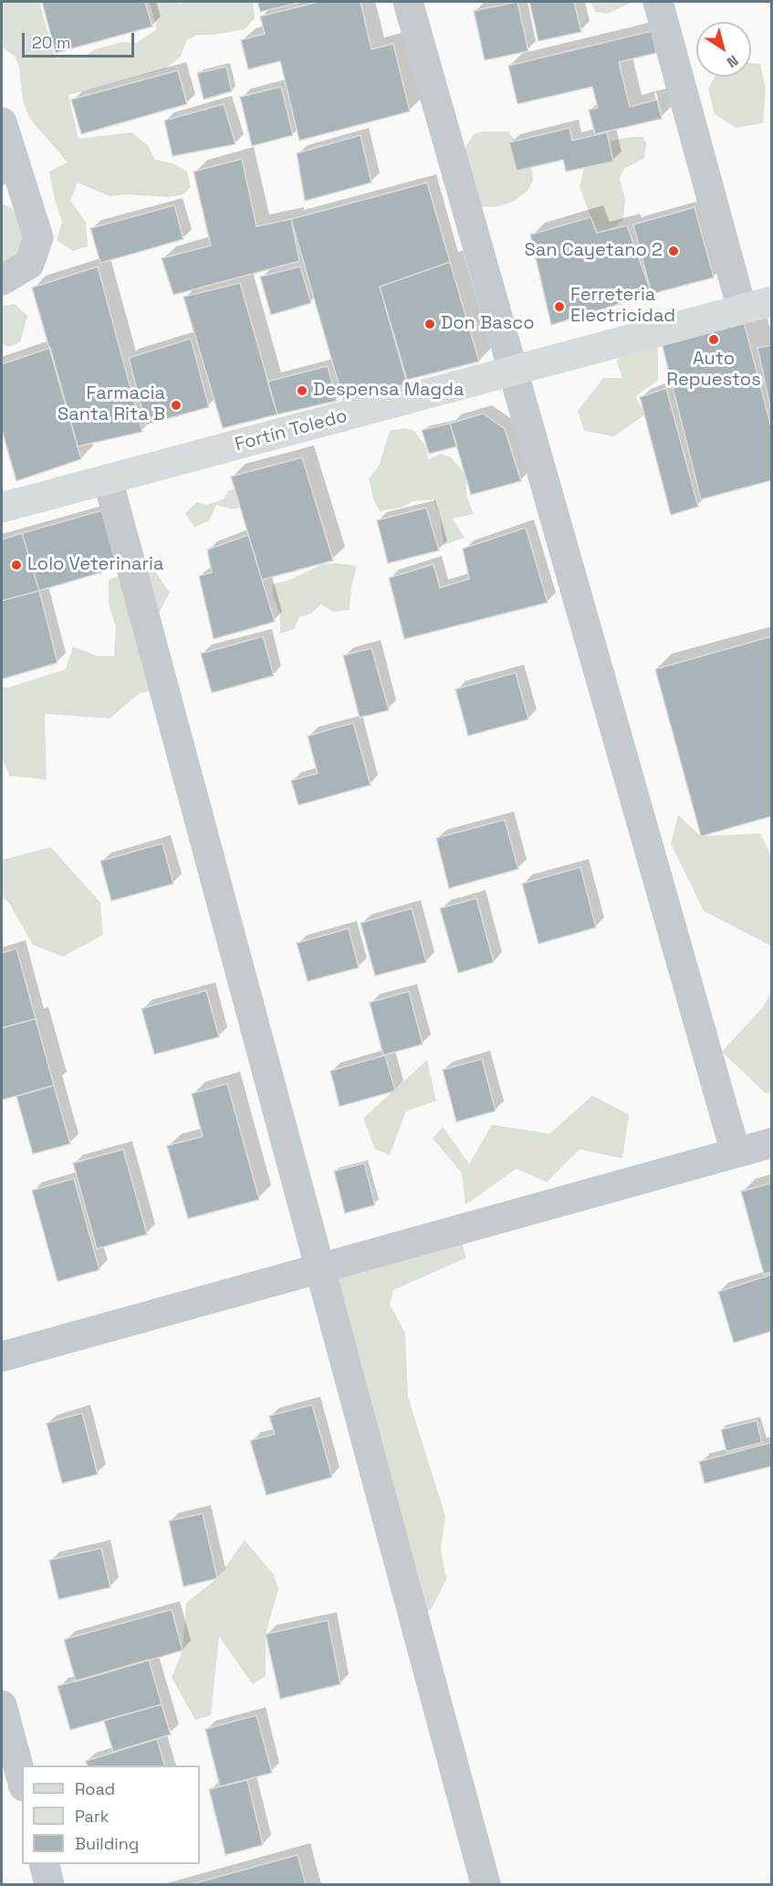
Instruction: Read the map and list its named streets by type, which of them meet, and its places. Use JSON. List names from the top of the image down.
{
  "streets": {
    "street": ["Fortín Toledo"]
  },
  "places": [
    "San Cayetano 2",
    "Ferreteria Electricidad",
    "Don Basco",
    "Auto Repuestos",
    "Despensa Magda",
    "Farmacia Santa Rita B",
    "Lolo Veterinaria"
  ],
  "legend": ["Road", "Park", "Building"],
  "scale_bar": "20 m",
  "north": "bottom right"
}
